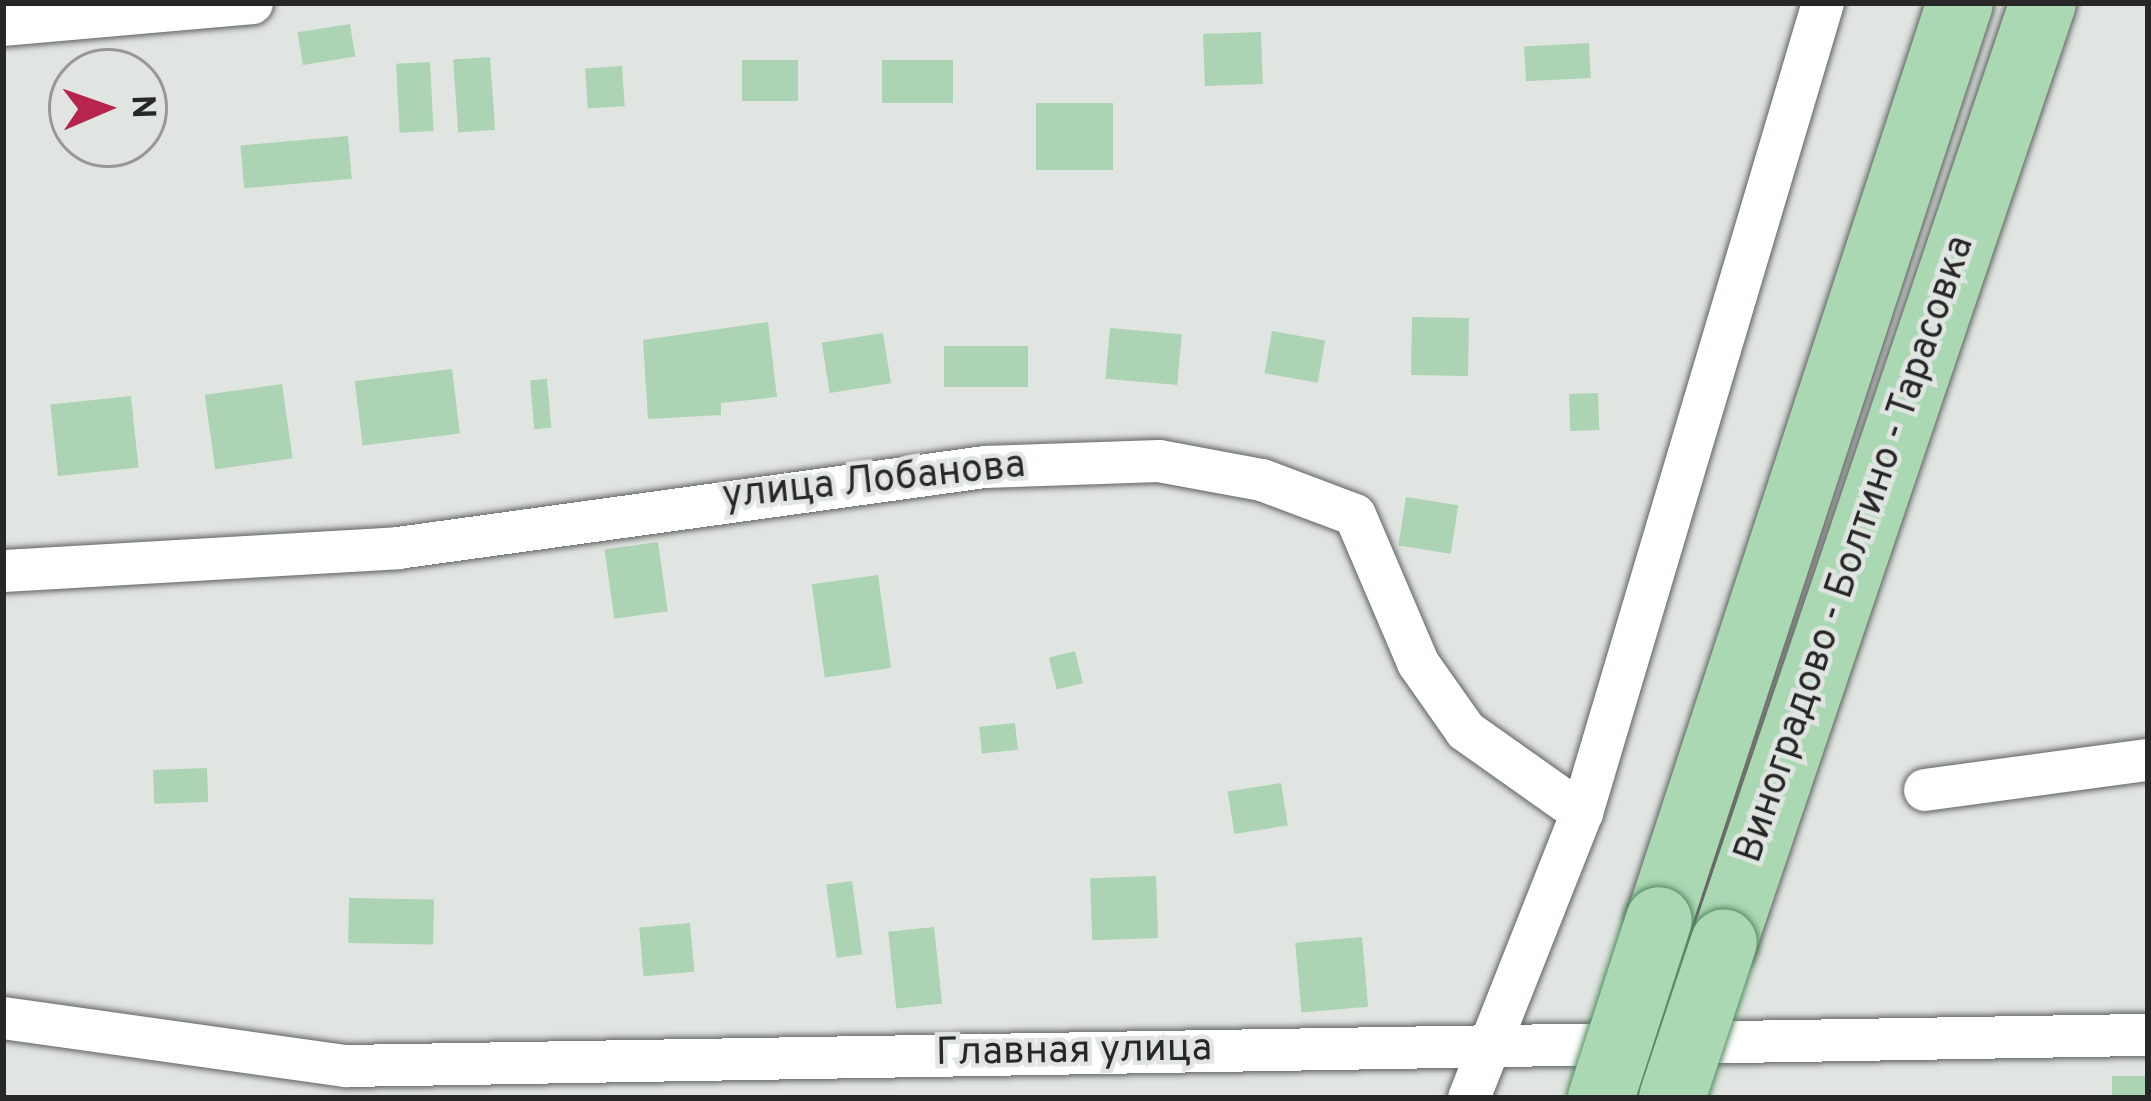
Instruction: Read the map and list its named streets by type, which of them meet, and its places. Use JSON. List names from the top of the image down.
{
  "streets": {
    "main road": ["Виноградово - Болтино - Тарасовка"],
    "street": ["улица Лобанова", "Главная улица"]
  },
  "north": "right"
}
